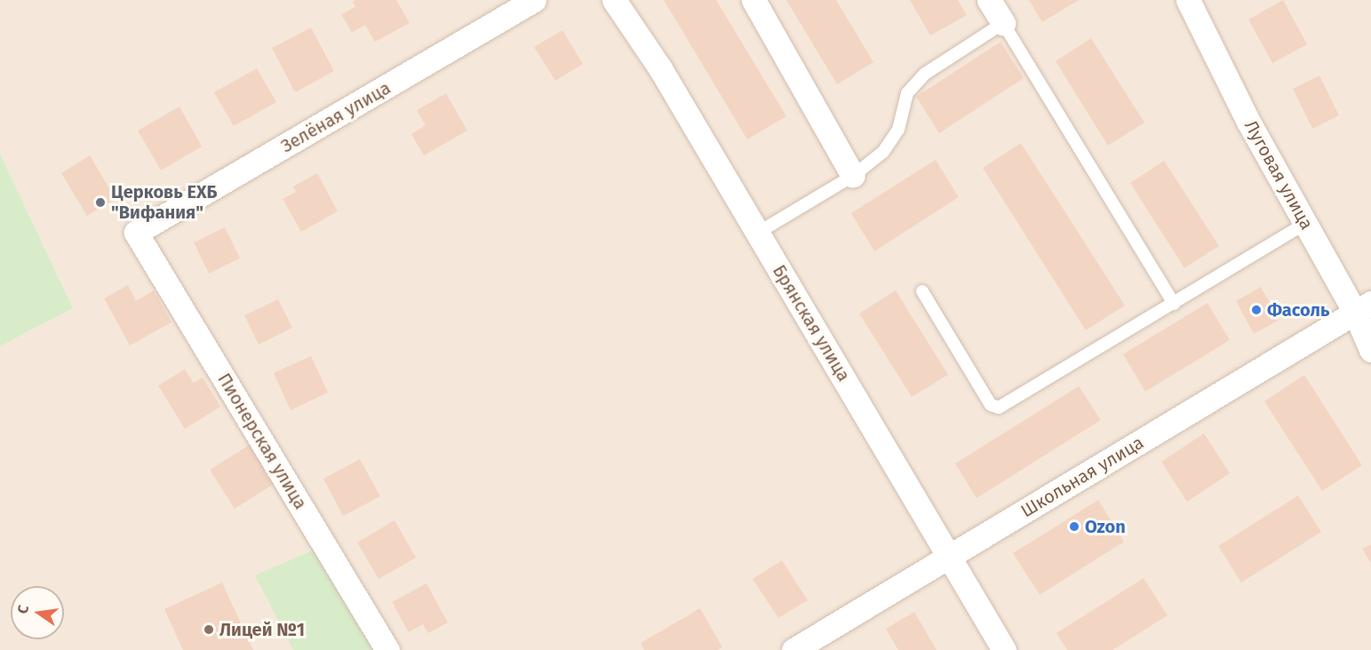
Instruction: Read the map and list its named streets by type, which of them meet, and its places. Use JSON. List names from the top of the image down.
{
  "streets": {
    "street": [
      "Зелёная улица",
      "Луговая улица",
      "Брянская улица",
      "Пионерская улица",
      "Школьная улица"
    ]
  },
  "crossings": [
    ["Зелёная улица", "Пионерская улица"],
    ["Луговая улица", "Школьная улица"],
    ["Брянская улица", "Школьная улица"]
  ],
  "places": [
    "Церковь ЕХБ \"Вифания\"",
    "Фасоль",
    "Ozon",
    "Лицей №1"
  ],
  "north": "left"
}
